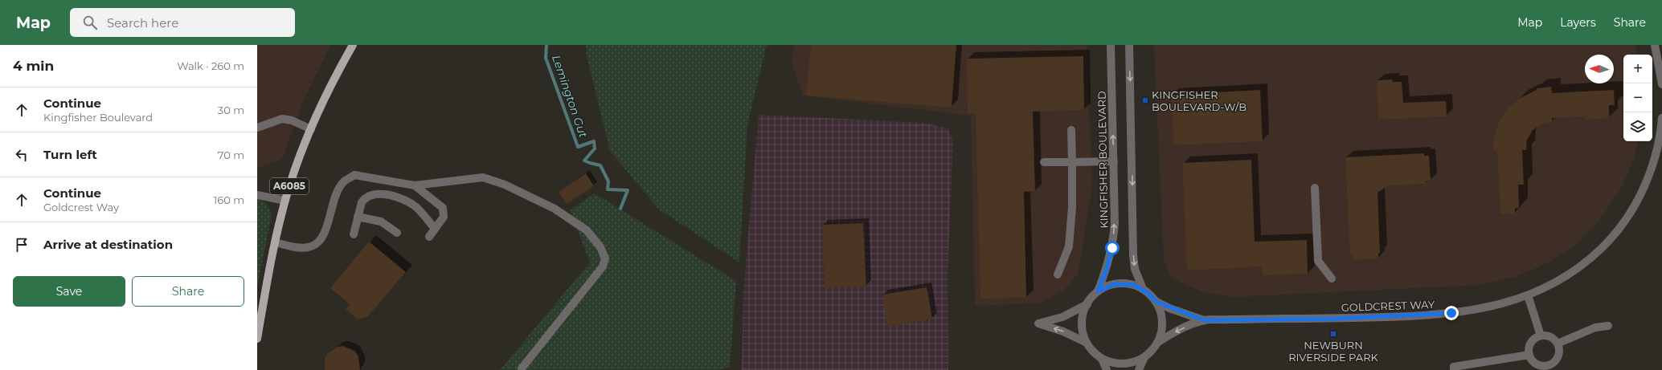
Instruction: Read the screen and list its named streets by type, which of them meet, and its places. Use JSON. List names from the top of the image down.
{
  "streets": {
    "main road": ["A6085"],
    "street": ["KINGFISHER BOULEVARD", "GOLDCREST WAY"]
  },
  "water": ["Lemington Gut"],
  "places": {
    "transit": ["KINGFISHER BOULEVARD-W/B", "NEWBURN RIVERSIDE PARK"]
  },
  "north": "left",
  "page": {
    "header": "Map",
    "search": "Search here",
    "nav": ["Map", "Layers", "Share"],
    "heading": ["4 min", "Walk · 260 m"],
    "map_buttons": ["+", "−"],
    "list": [
      ["Continue", "Kingfisher Boulevard", "30 m"],
      ["Turn left", "70 m"],
      ["Continue", "Goldcrest Way", "160 m"],
      "Arrive at destination"
    ],
    "buttons": ["Save", "Share"]
  }
}
